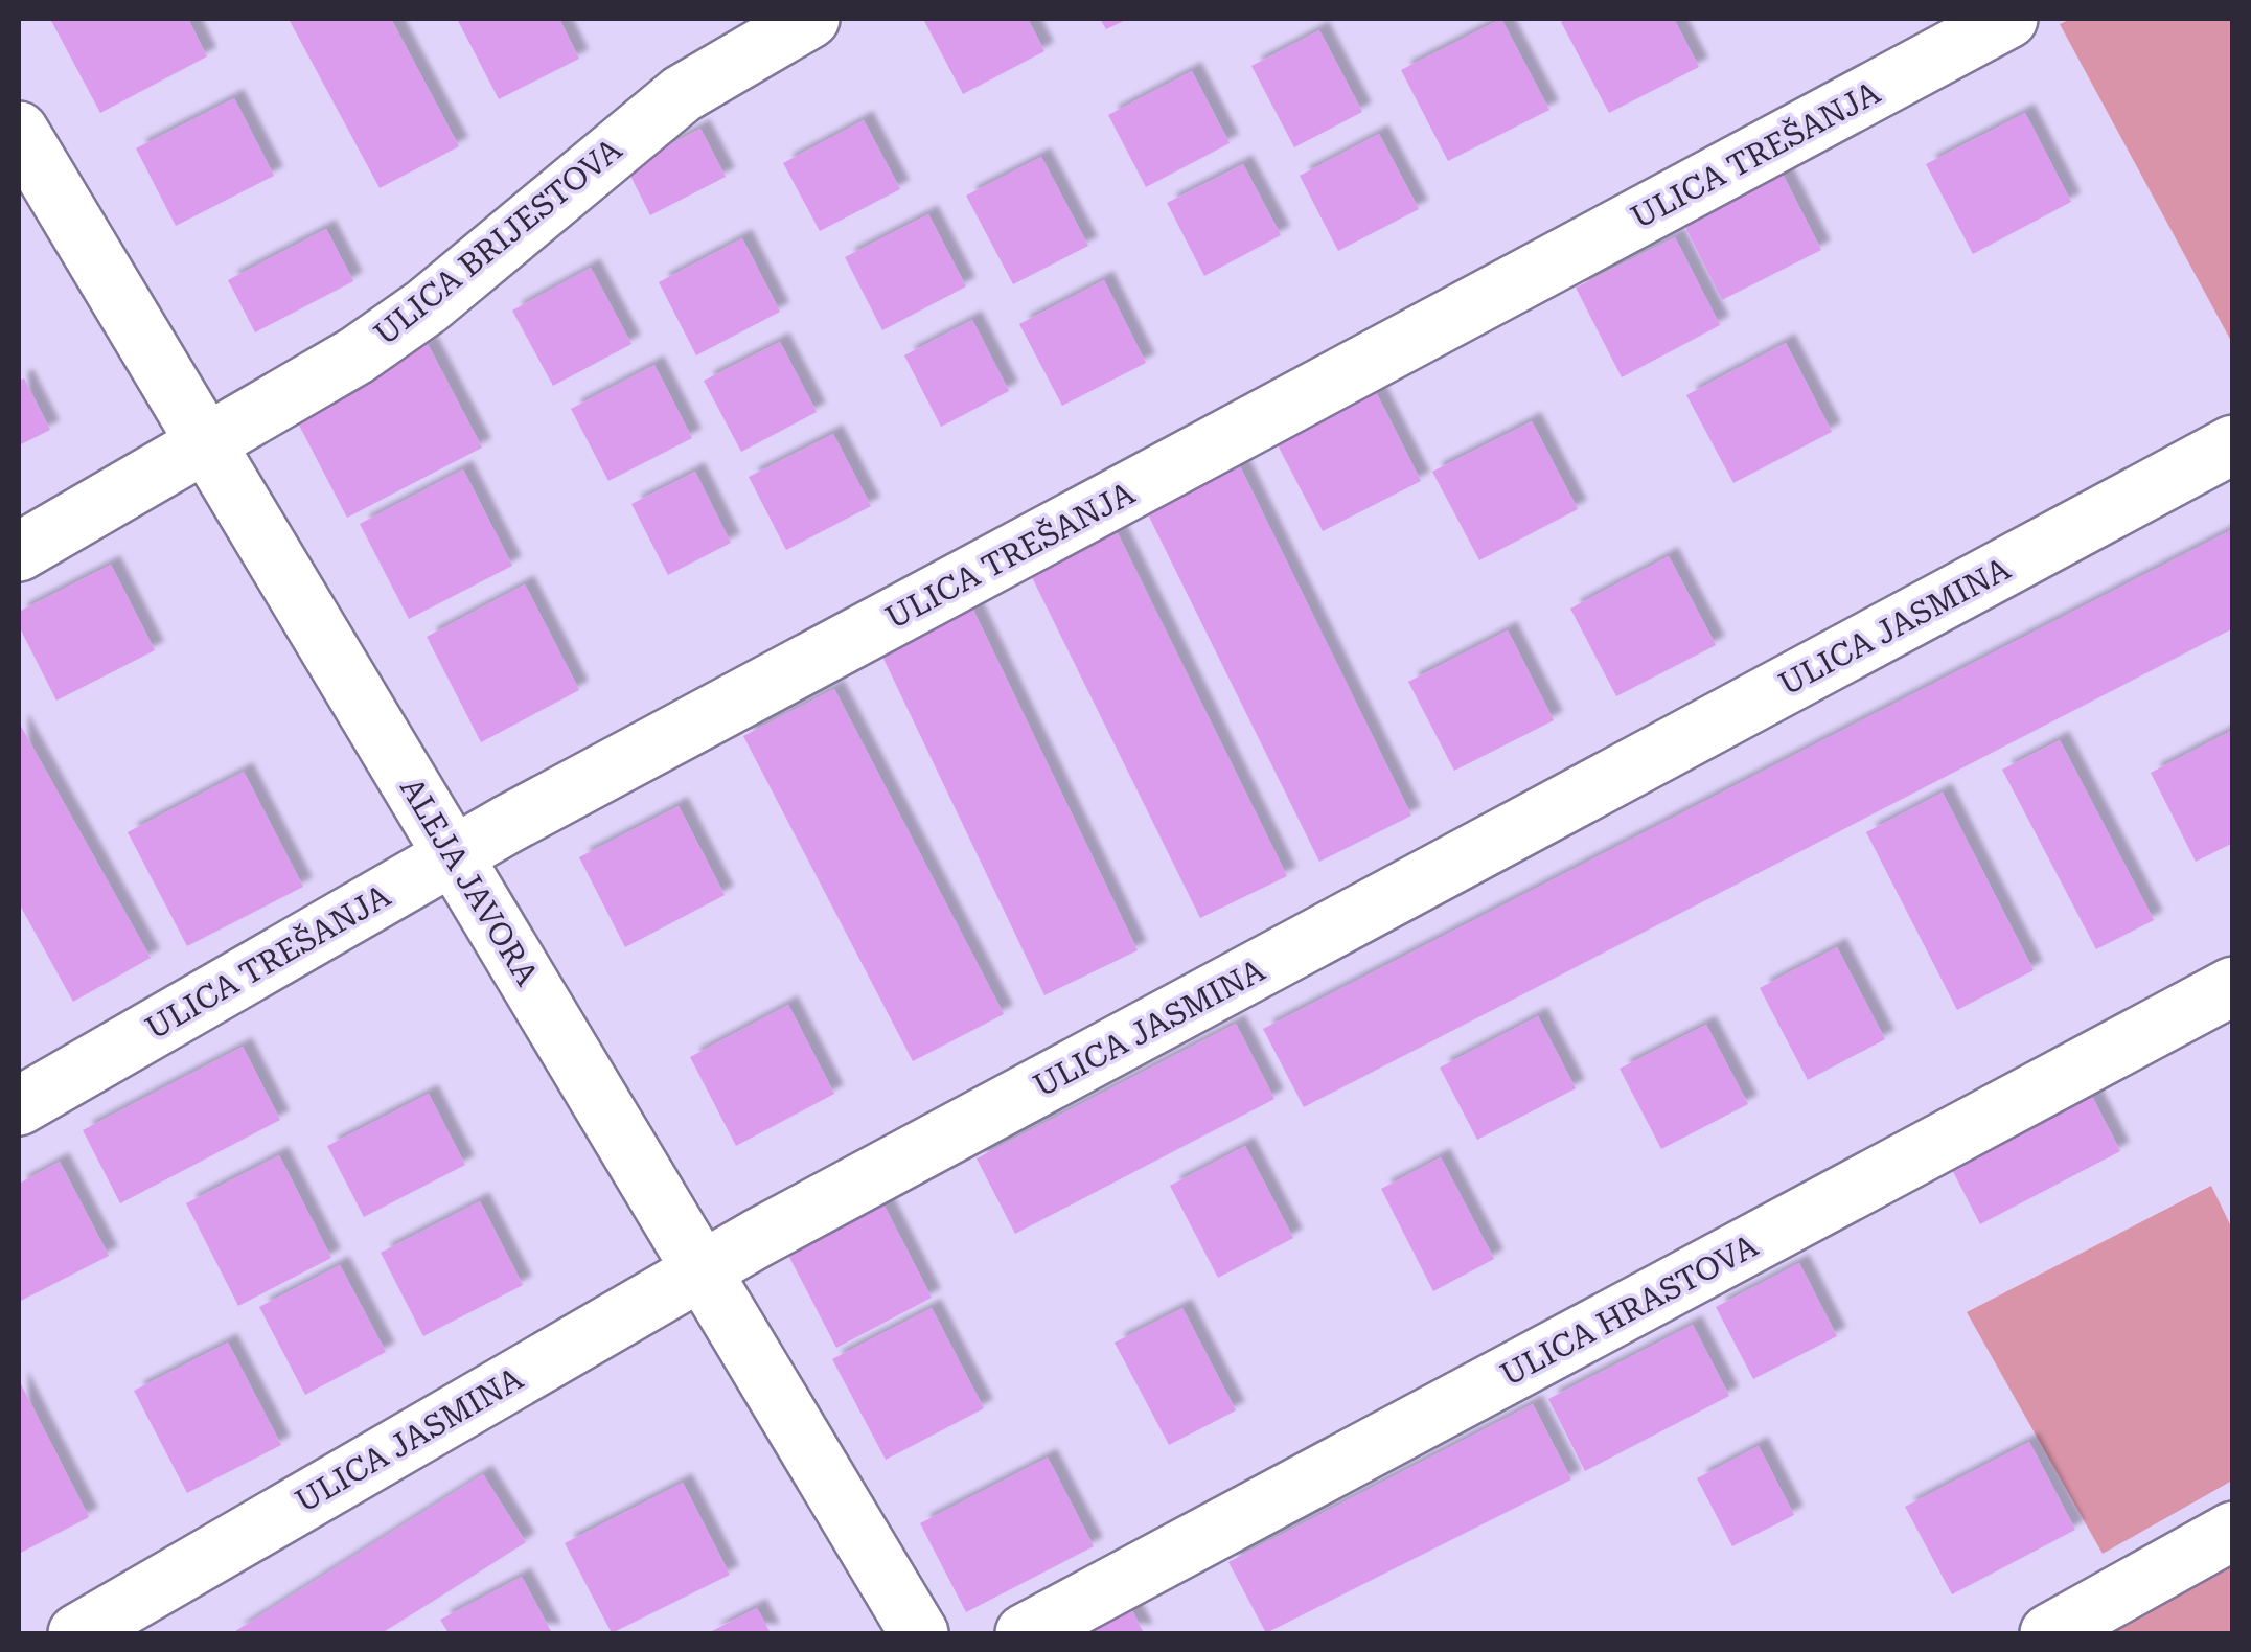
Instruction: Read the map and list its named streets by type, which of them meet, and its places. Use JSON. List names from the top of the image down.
{
  "streets": {
    "street": [
      "ULICA TREŠANJA",
      "ULICA BRIJESTOVA",
      "ULICA JASMINA",
      "ALEJA JAVORA",
      "ULICA HRASTOVA"
    ]
  },
  "crossings": [
    ["ULICA TREŠANJA", "ALEJA JAVORA"],
    ["ULICA BRIJESTOVA", "ALEJA JAVORA"],
    ["ULICA JASMINA", "ALEJA JAVORA"]
  ]
}
